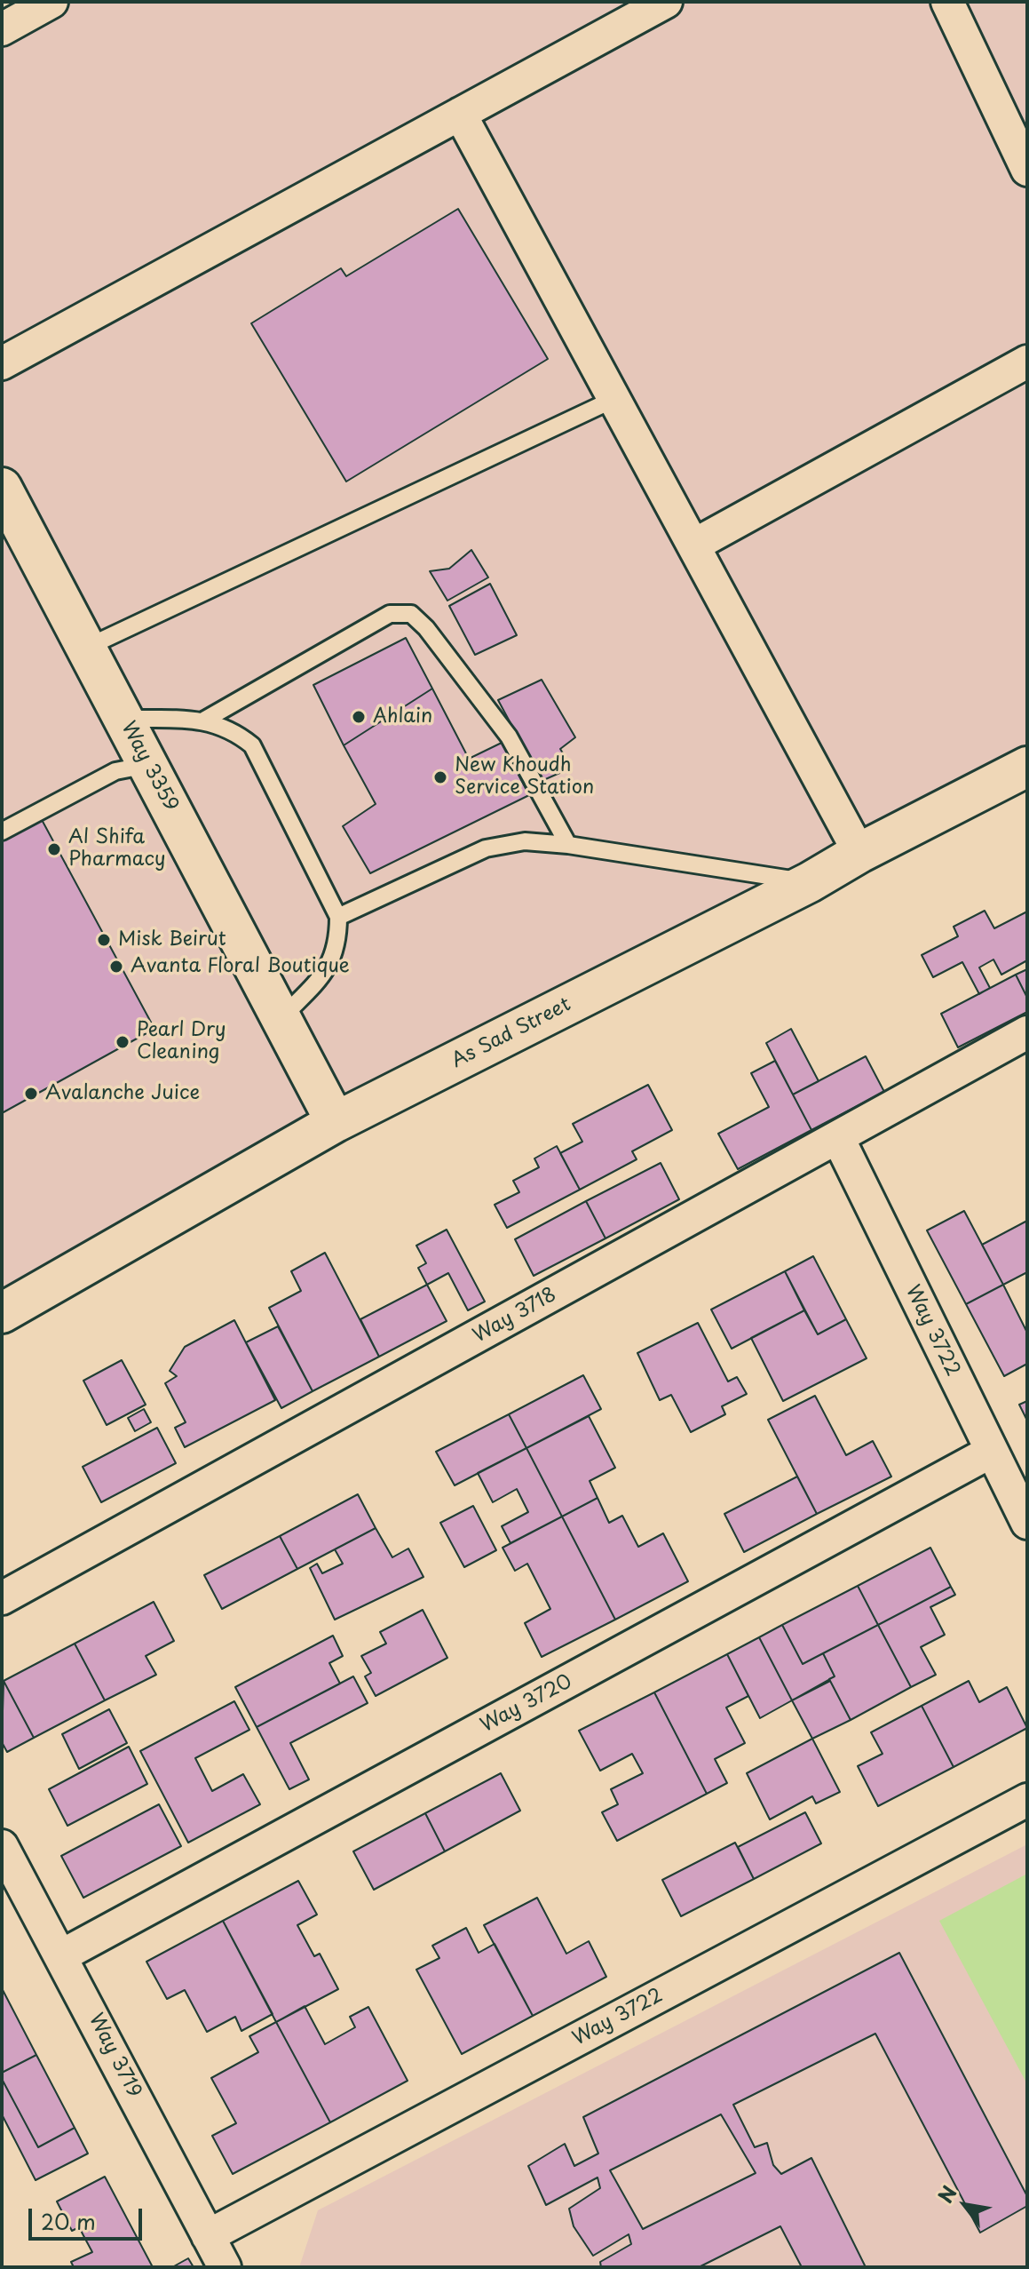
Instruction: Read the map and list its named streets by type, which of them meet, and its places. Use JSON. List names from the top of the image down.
{
  "streets": {
    "street": [
      "Way 3359",
      "As Sad Street",
      "Way 3718",
      "Way 3722",
      "Way 3720",
      "Way 3719"
    ]
  },
  "crossings": [
    ["Way 3359", "As Sad Street"],
    ["Way 3718", "Way 3722"],
    ["Way 3722", "Way 3720"],
    ["Way 3722", "Way 3719"],
    ["Way 3720", "Way 3719"]
  ],
  "places": [
    "Ahlain",
    "New Khoudh Service Station",
    "Al Shifa Pharmacy",
    "Misk Beirut",
    "Avanta Floral Boutique",
    "Pearl Dry Cleaning",
    "Avalanche Juice"
  ],
  "scale_bar": "20 m",
  "north": "top left"
}
